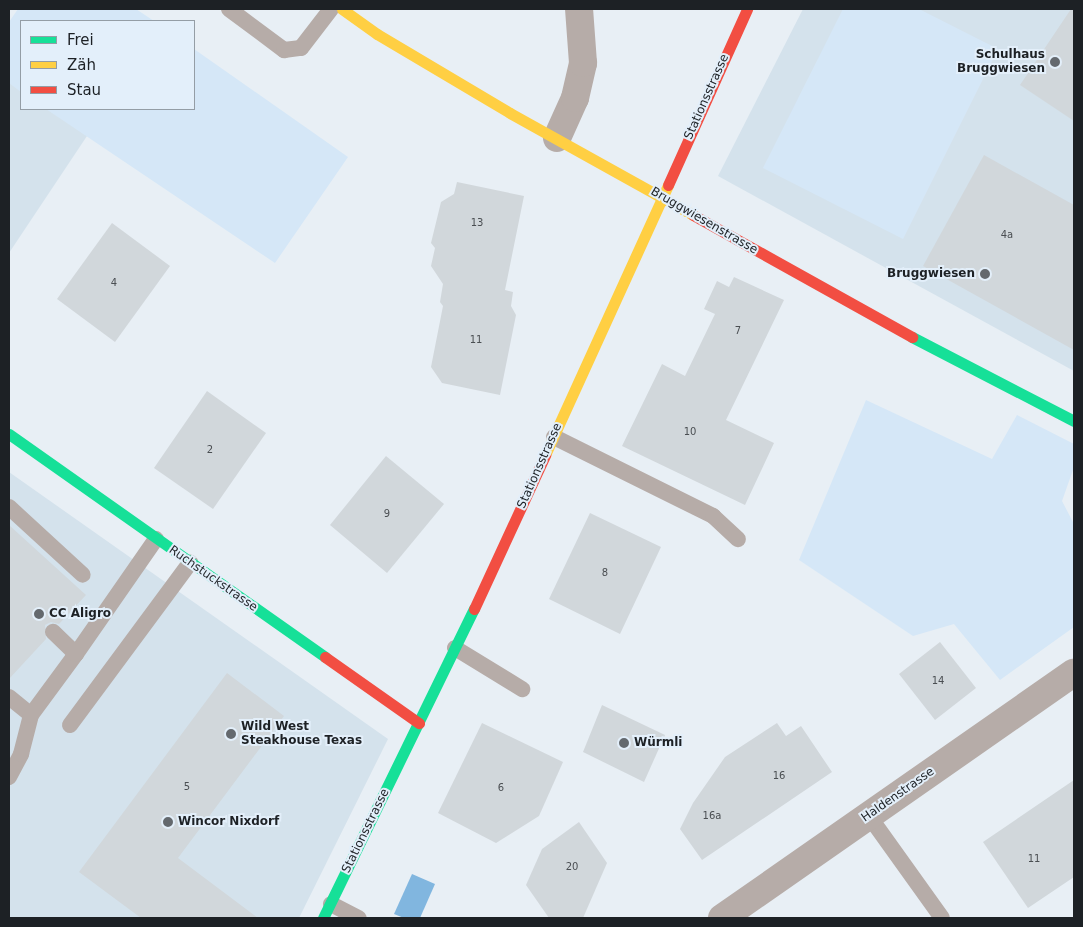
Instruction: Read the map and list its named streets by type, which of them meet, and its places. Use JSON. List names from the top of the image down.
{
  "streets": {
    "street": [
      "Stationsstrasse",
      "Bruggwiesenstrasse",
      "Ruchstuckstrasse",
      "Haldenstrasse"
    ]
  },
  "crossings": [
    ["Stationsstrasse", "Bruggwiesenstrasse"],
    ["Stationsstrasse", "Ruchstuckstrasse"]
  ],
  "places": [
    "Schulhaus Bruggwiesen",
    "Bruggwiesen",
    "CC Aligro",
    "Wild West Steakhouse Texas",
    "Würmli",
    "Wincor Nixdorf"
  ],
  "house_numbers": [
    "13",
    "4a",
    "4",
    "7",
    "11",
    "10",
    "2",
    "9",
    "8",
    "14",
    "16",
    "5",
    "6",
    "16a",
    "11",
    "20"
  ],
  "legend": ["Frei", "Zäh", "Stau"]
}
